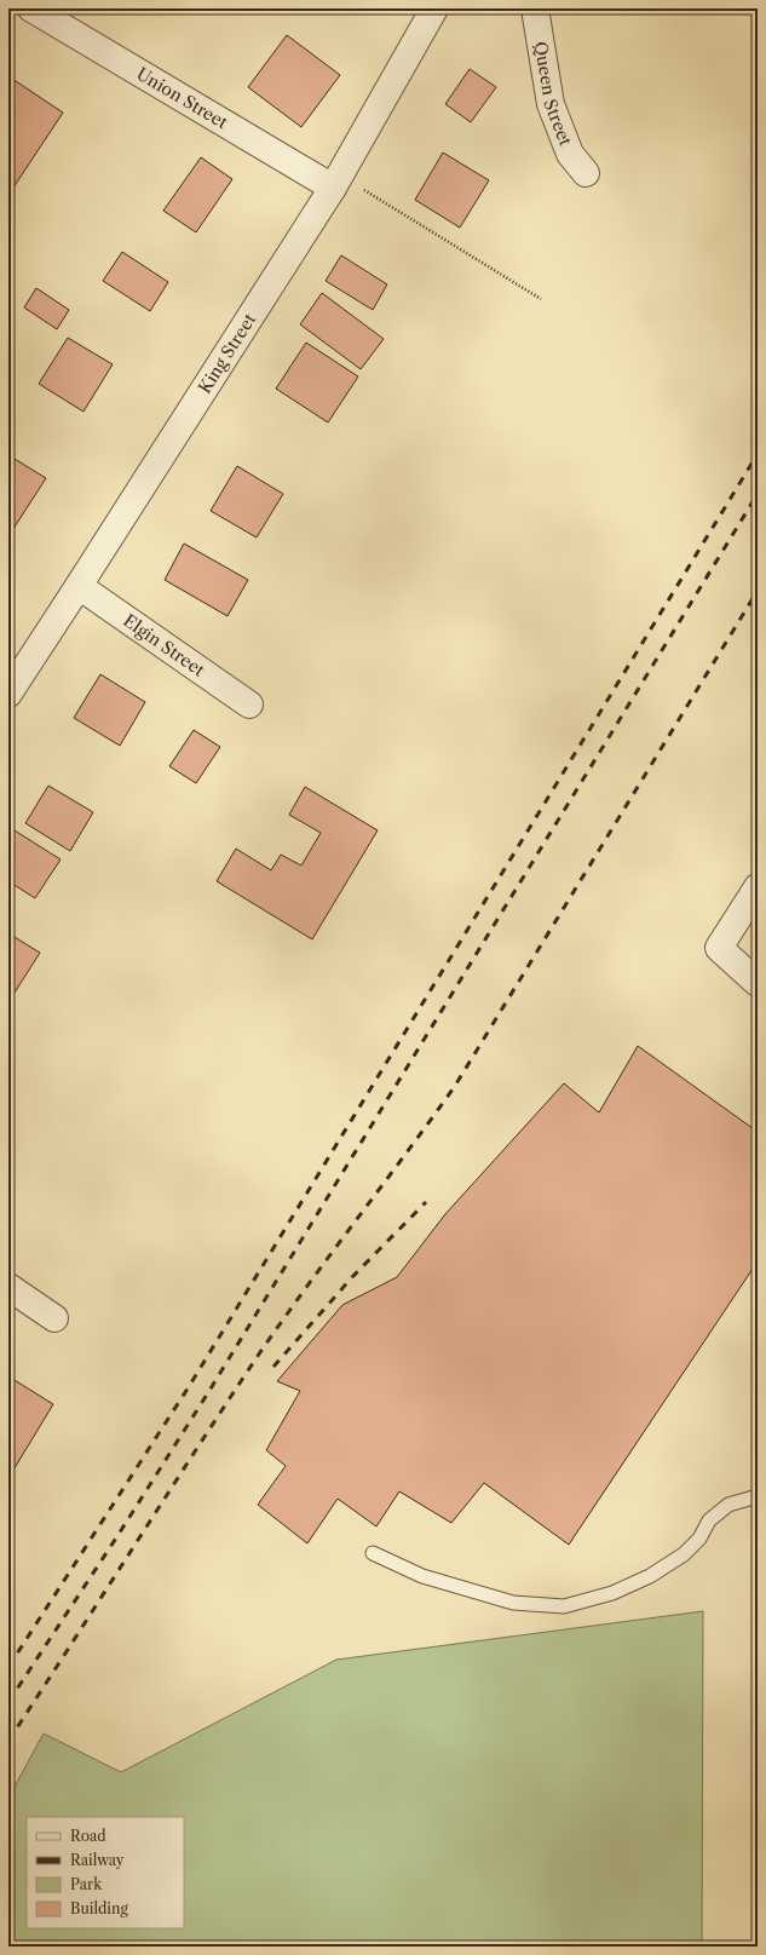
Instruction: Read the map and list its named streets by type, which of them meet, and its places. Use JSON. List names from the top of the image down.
{
  "streets": {
    "street": [
      "Queen Street",
      "Union Street",
      "King Street",
      "Elgin Street"
    ]
  },
  "crossings": [
    ["Union Street", "King Street"],
    ["King Street", "Elgin Street"]
  ],
  "legend": [
    "Road",
    "Railway",
    "Park",
    "Building"
  ]
}
